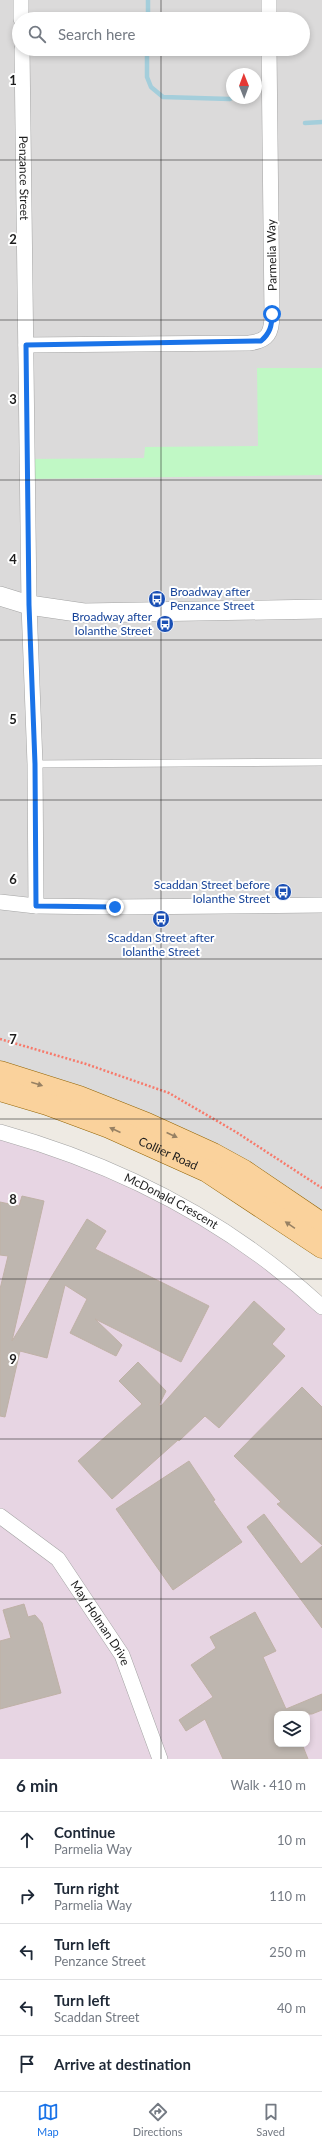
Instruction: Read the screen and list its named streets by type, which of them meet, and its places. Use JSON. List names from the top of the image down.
{
  "streets": {
    "main road": ["Collier Road"],
    "street": [
      "Penzance Street",
      "Parmelia Way",
      "McDonald Crescent",
      "May Holman Drive"
    ]
  },
  "crossings": [
    ["Penzance Street", "Parmelia Way"]
  ],
  "places": {
    "bus stop": [
      "Broadway after Penzance Street",
      "Broadway after Iolanthe Street",
      "Scaddan Street before Iolanthe Street",
      "Scaddan Street after Iolanthe Street"
    ]
  },
  "north": "top",
  "page": {
    "search": "Search here",
    "heading": ["6 min", "Walk · 410 m"],
    "list": [
      ["Continue", "Parmelia Way", "10 m"],
      ["Turn right", "Parmelia Way", "110 m"],
      ["Turn left", "Penzance Street", "250 m"],
      ["Turn left", "Scaddan Street", "40 m"],
      "Arrive at destination"
    ],
    "nav": ["Map", "Directions", "Saved"]
  },
  "grid": {
    "rows": [
      "1",
      "2",
      "3",
      "4",
      "5",
      "6",
      "7",
      "8",
      "9"
    ]
  }
}
